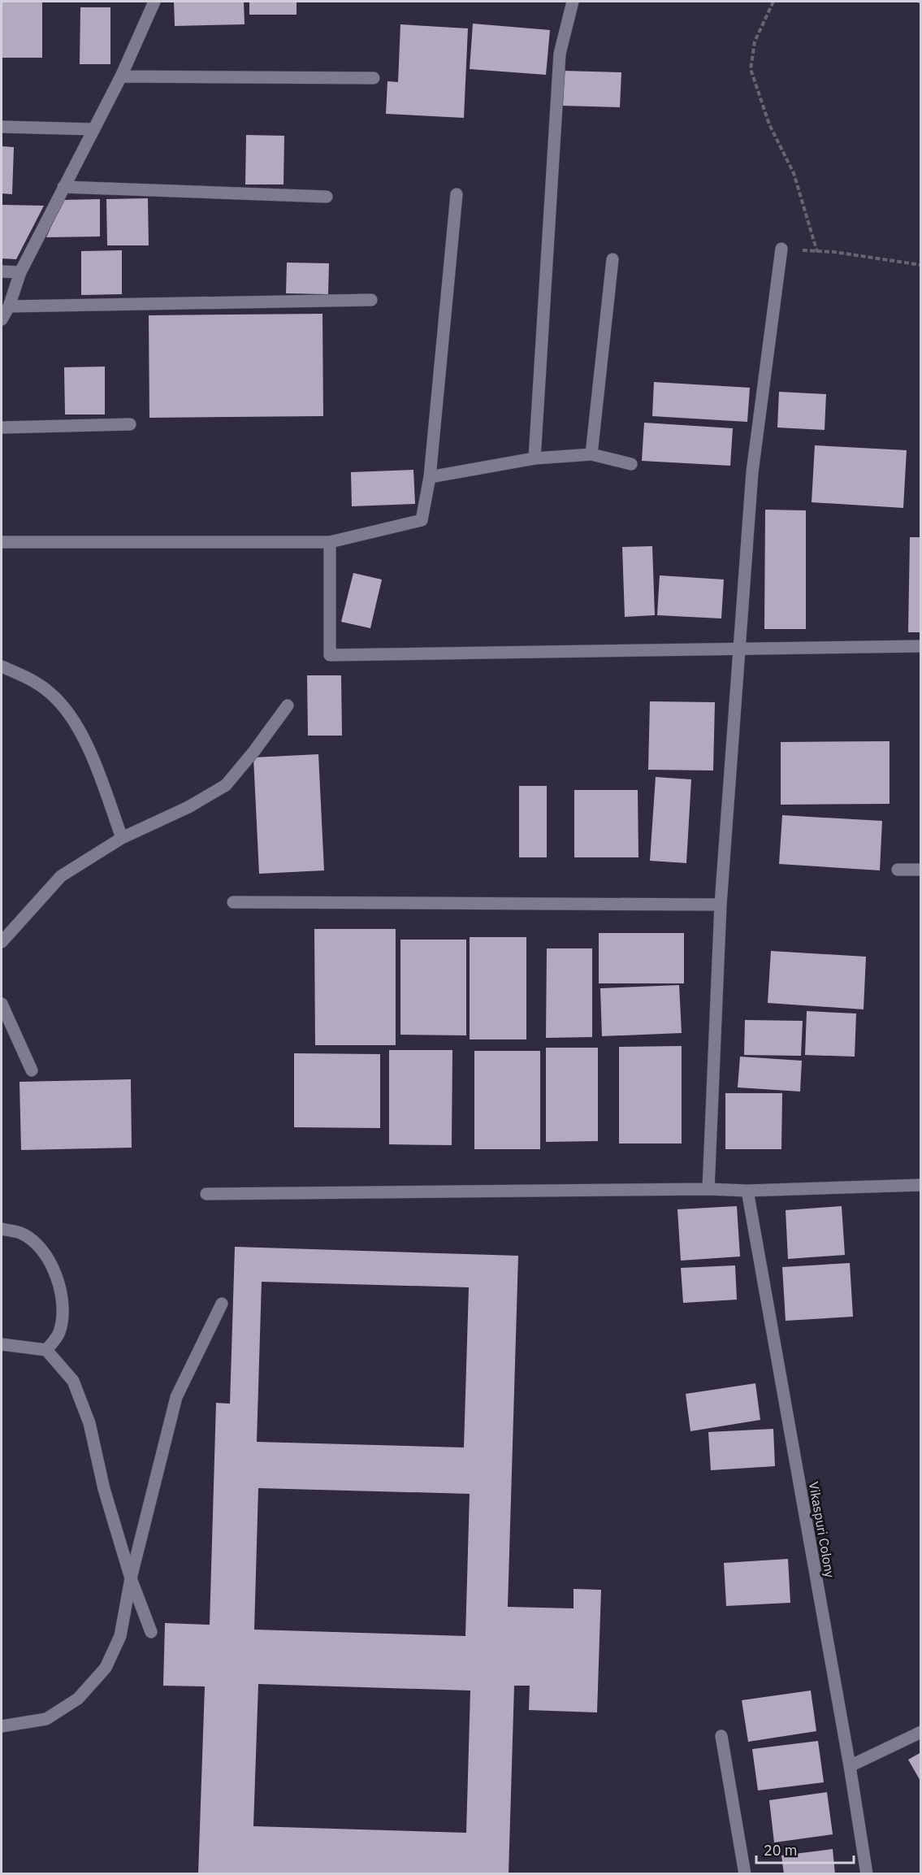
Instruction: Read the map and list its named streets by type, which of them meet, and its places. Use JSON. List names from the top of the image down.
{
  "streets": {
    "street": ["Vikaspuri Colony"]
  },
  "scale_bar": "20 m"
}
